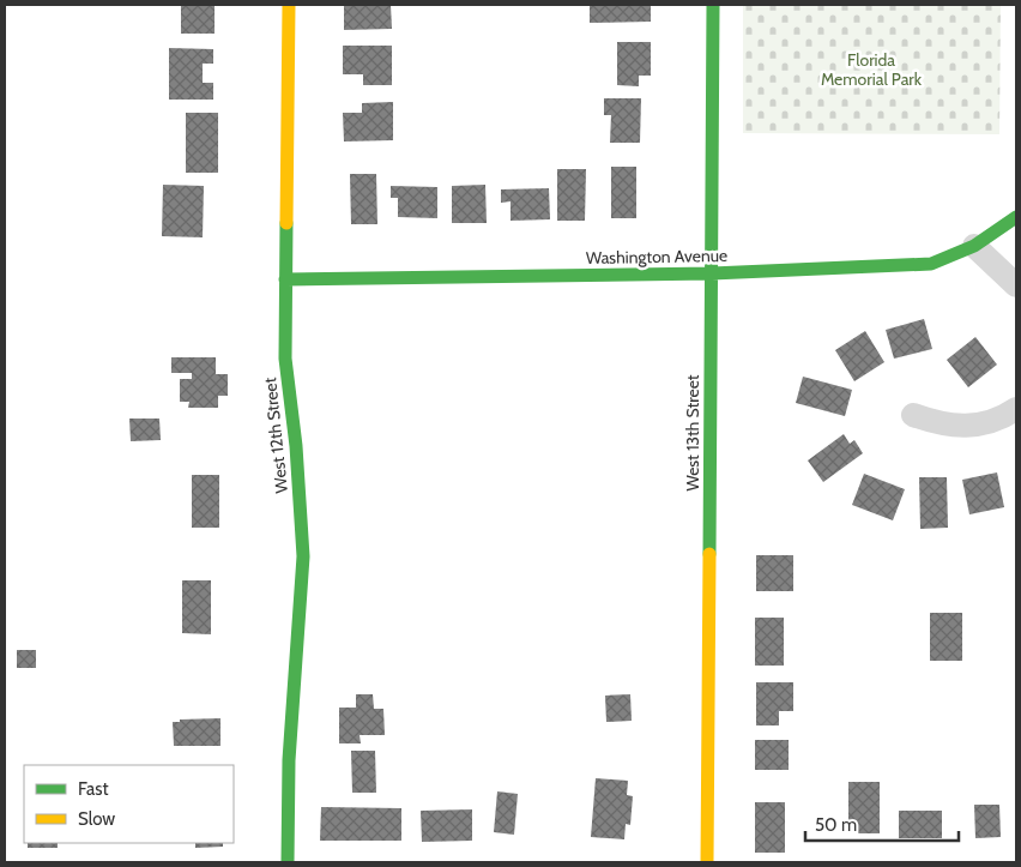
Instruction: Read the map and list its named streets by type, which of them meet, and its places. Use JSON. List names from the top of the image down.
{
  "streets": {
    "street": ["Washington Avenue", "West 13th Street", "West 12th Street"]
  },
  "crossings": [
    ["Washington Avenue", "West 13th Street"],
    ["Washington Avenue", "West 12th Street"]
  ],
  "parks": ["Florida Memorial Park"],
  "legend": ["Fast", "Slow"],
  "scale_bar": "50 m"
}
